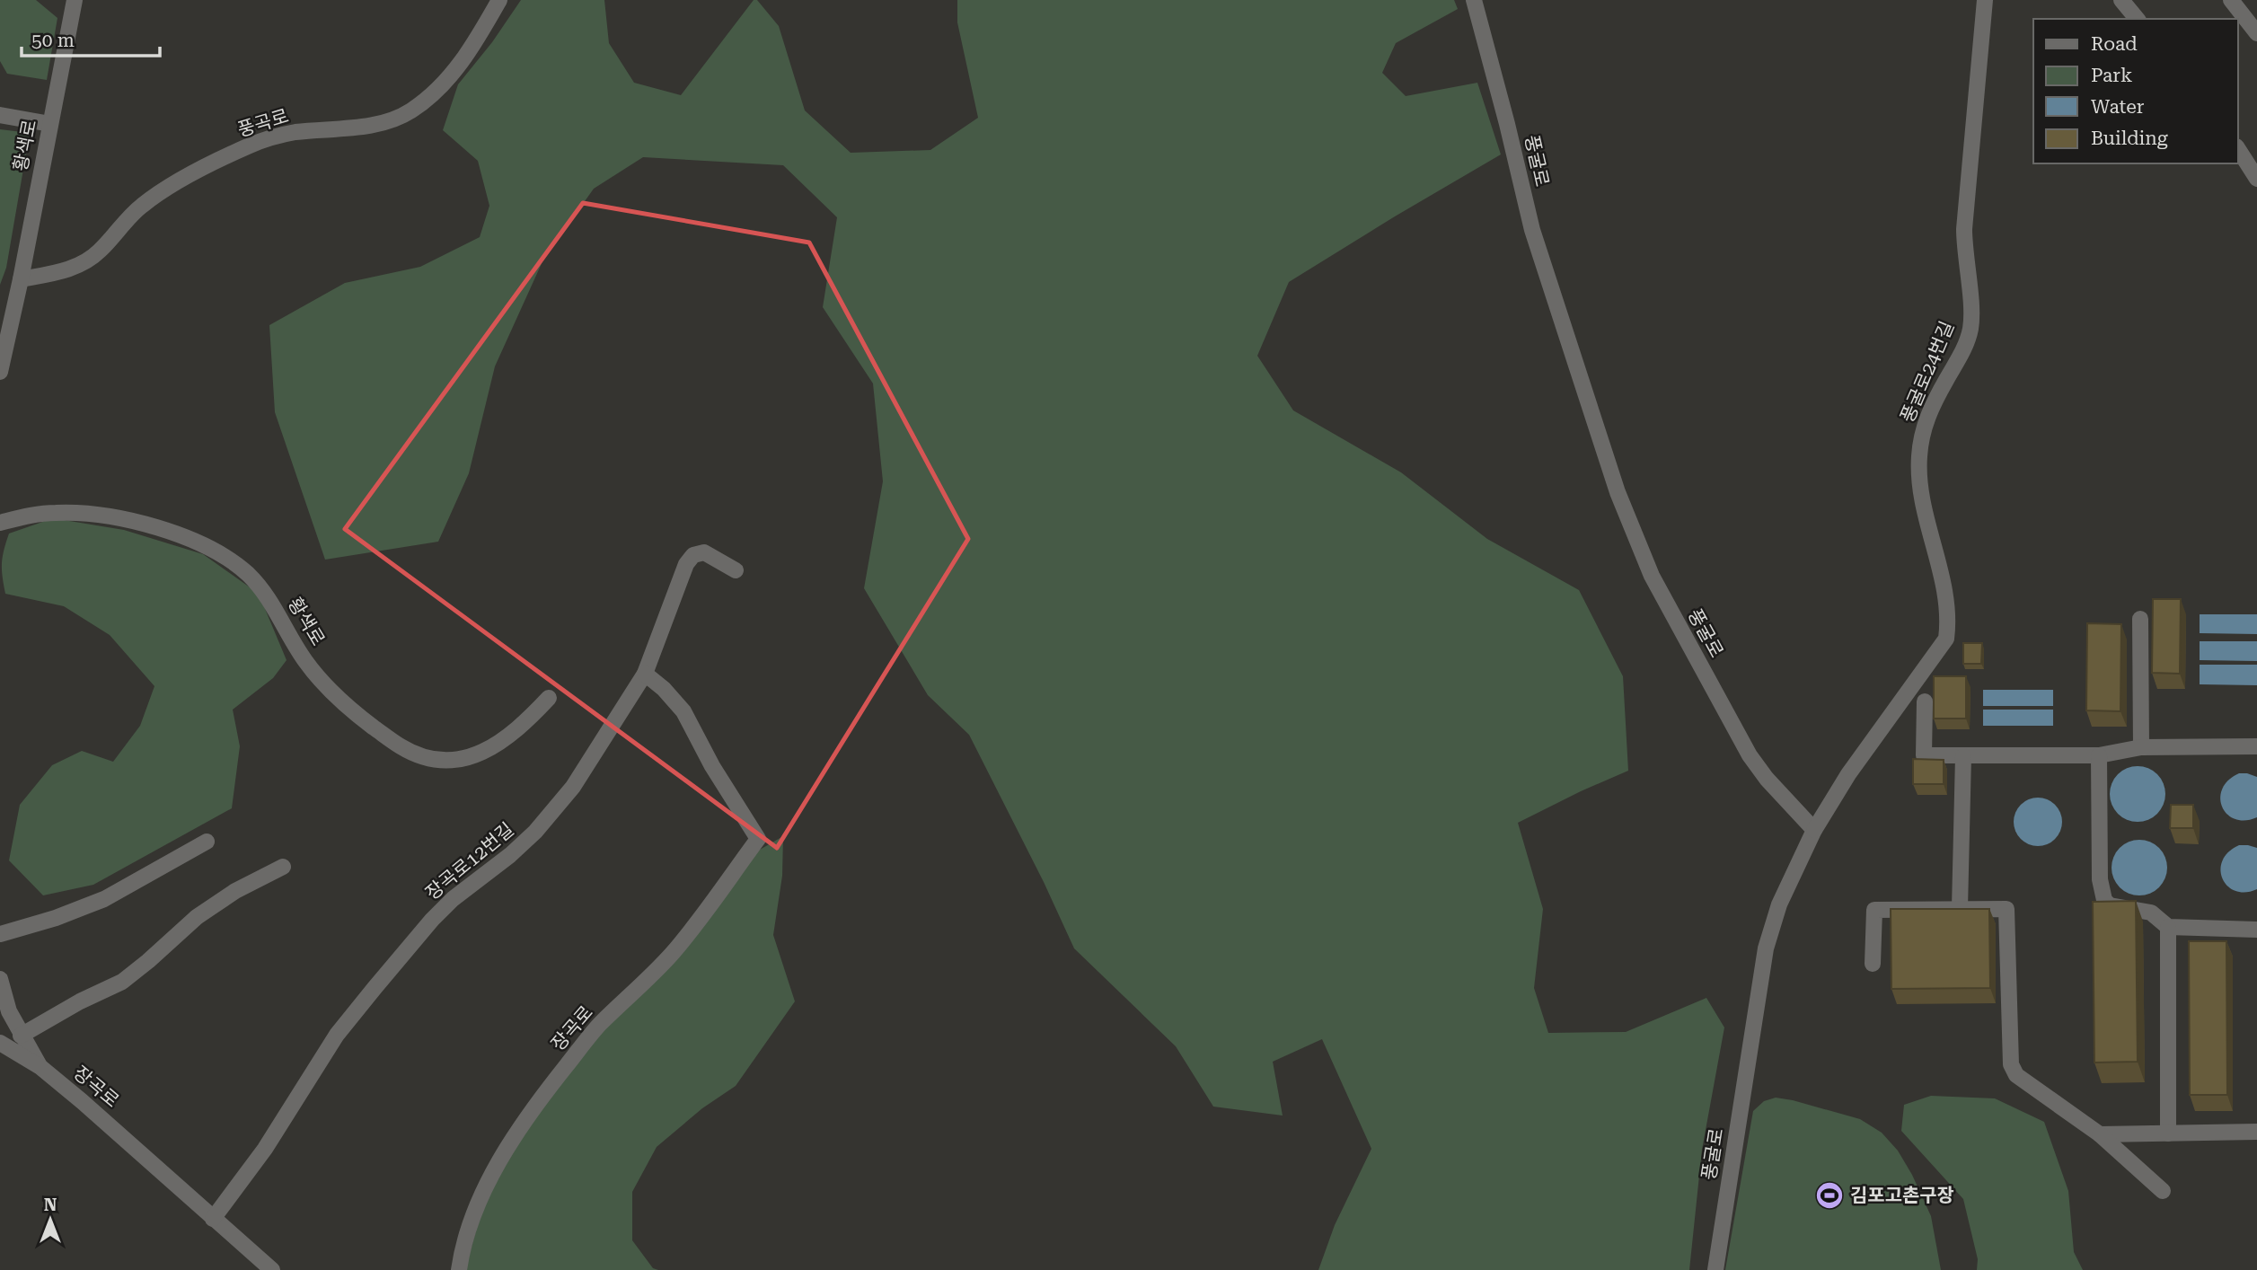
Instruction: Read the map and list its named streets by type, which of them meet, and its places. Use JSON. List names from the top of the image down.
{
  "streets": {
    "street": [
      "풍곡로",
      "황색로",
      "풍굴로",
      "풍굴로24번길",
      "장곡로12번길",
      "장곡로"
    ]
  },
  "crossings": [
    ["풍곡로", "황색로"],
    ["풍굴로", "풍굴로24번길"],
    ["장곡로12번길", "장곡로"]
  ],
  "places": {
    "sports": ["김포고촌구장"]
  },
  "legend": [
    "Road",
    "Park",
    "Water",
    "Building"
  ],
  "scale_bar": "50 m",
  "north": "top"
}
